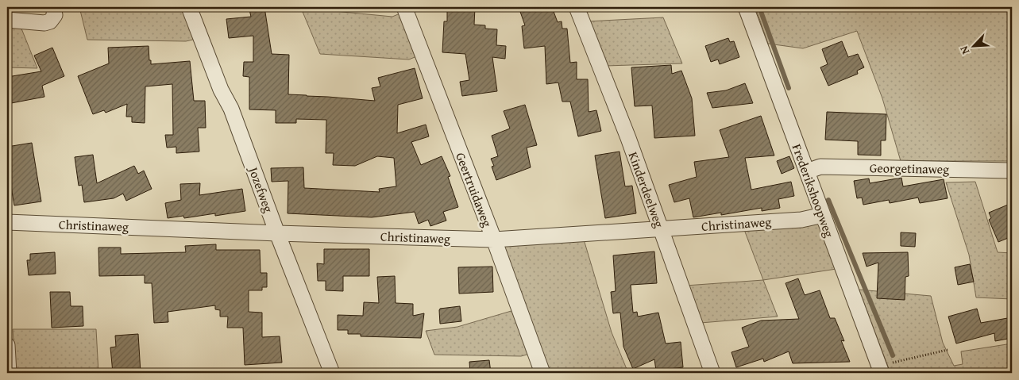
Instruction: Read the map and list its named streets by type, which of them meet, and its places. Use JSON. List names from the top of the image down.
{
  "streets": {
    "street": [
      "Georgetinaweg",
      "Jozefweg",
      "Geertruidaweg",
      "Kinderdeelweg",
      "Frederikshoopweg",
      "Christinaweg"
    ]
  },
  "crossings": [
    ["Georgetinaweg", "Frederikshoopweg"],
    ["Jozefweg", "Christinaweg"],
    ["Geertruidaweg", "Christinaweg"],
    ["Kinderdeelweg", "Christinaweg"],
    ["Frederikshoopweg", "Christinaweg"]
  ],
  "north": "bottom left"
}
